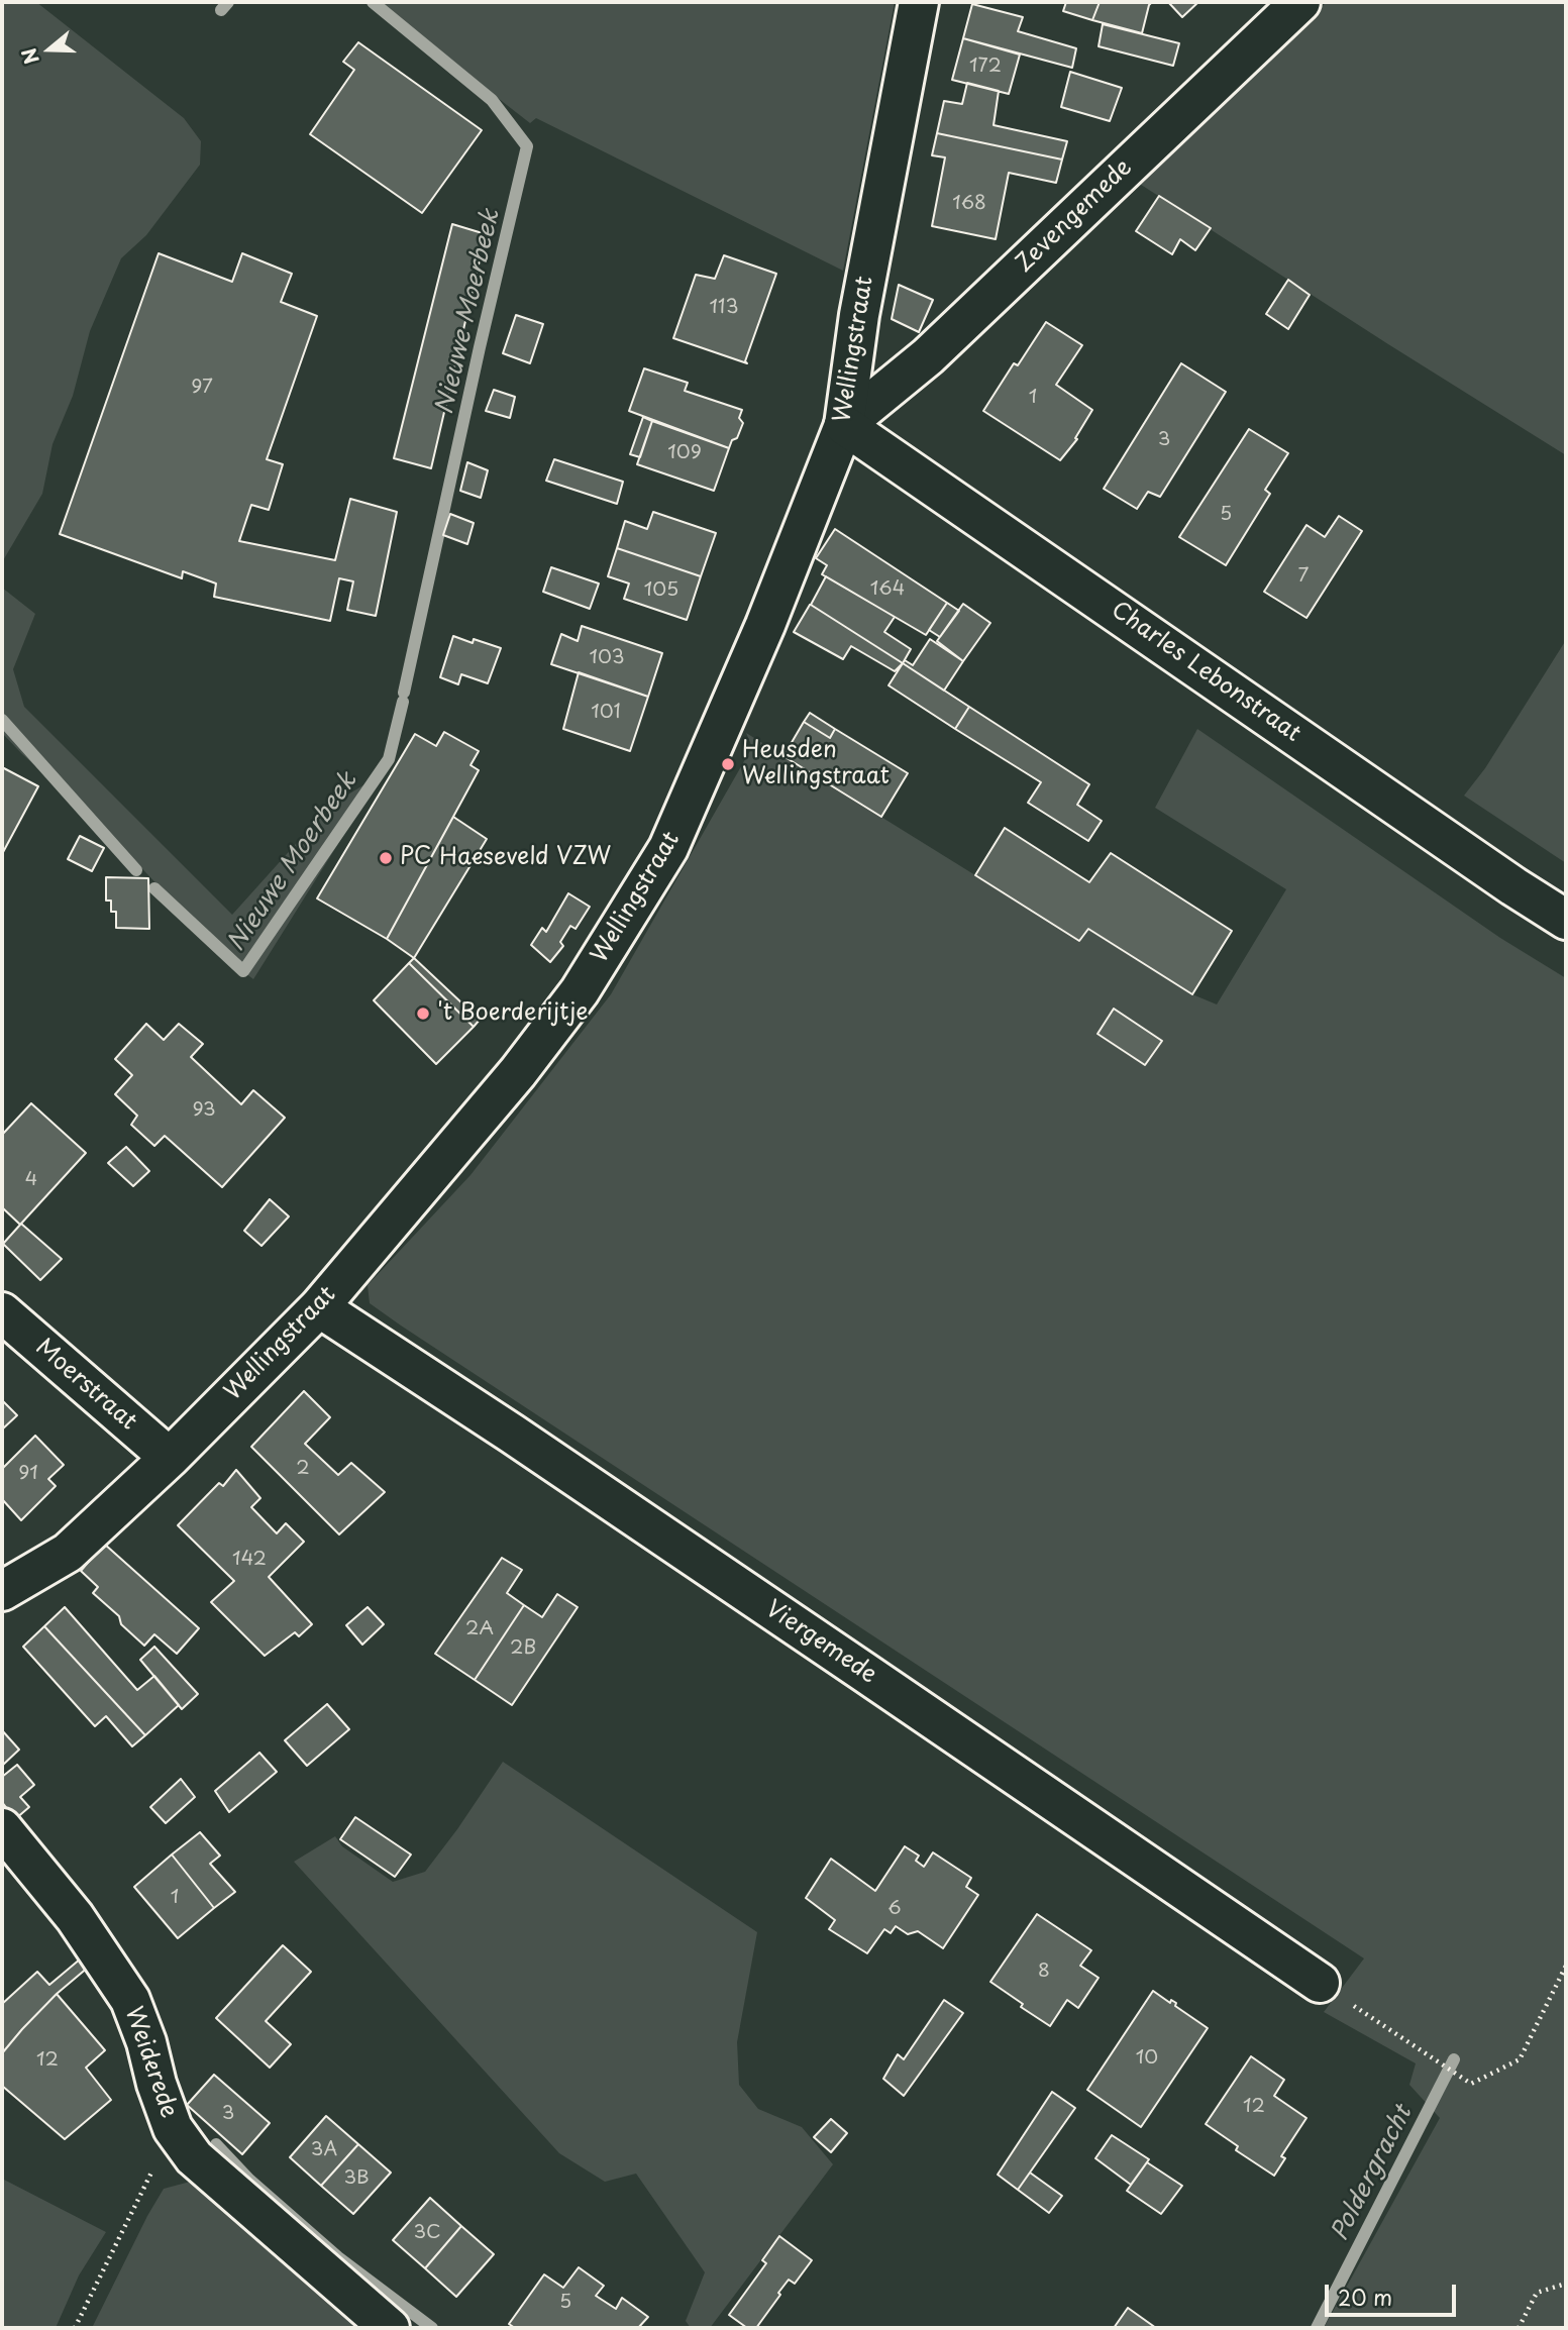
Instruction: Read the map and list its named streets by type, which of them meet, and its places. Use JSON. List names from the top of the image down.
{
  "streets": {
    "street": [
      "Zevengemede",
      "Wellingstraat",
      "Charles Lebonstraat",
      "Moerstraat",
      "Viergemede",
      "Weiderede"
    ]
  },
  "crossings": [
    ["Zevengemede", "Wellingstraat"],
    ["Zevengemede", "Charles Lebonstraat"],
    ["Wellingstraat", "Charles Lebonstraat"],
    ["Wellingstraat", "Moerstraat"],
    ["Wellingstraat", "Viergemede"]
  ],
  "water": ["Nieuwe Moerbeek", "Poldergracht"],
  "places": ["Heusden Wellingstraat", "PC Haeseveld VZW", "'t Boerderijtje"],
  "house_numbers": [
    "172",
    "168",
    "113",
    "97",
    "1",
    "3",
    "109",
    "5",
    "7",
    "164",
    "105",
    "103",
    "101",
    "93",
    "4",
    "2",
    "91",
    "142",
    "2A",
    "2B",
    "1",
    "6",
    "8",
    "10",
    "12",
    "12",
    "3",
    "3A",
    "3B",
    "3C",
    "5"
  ],
  "scale_bar": "20 m",
  "north": "left"
}
